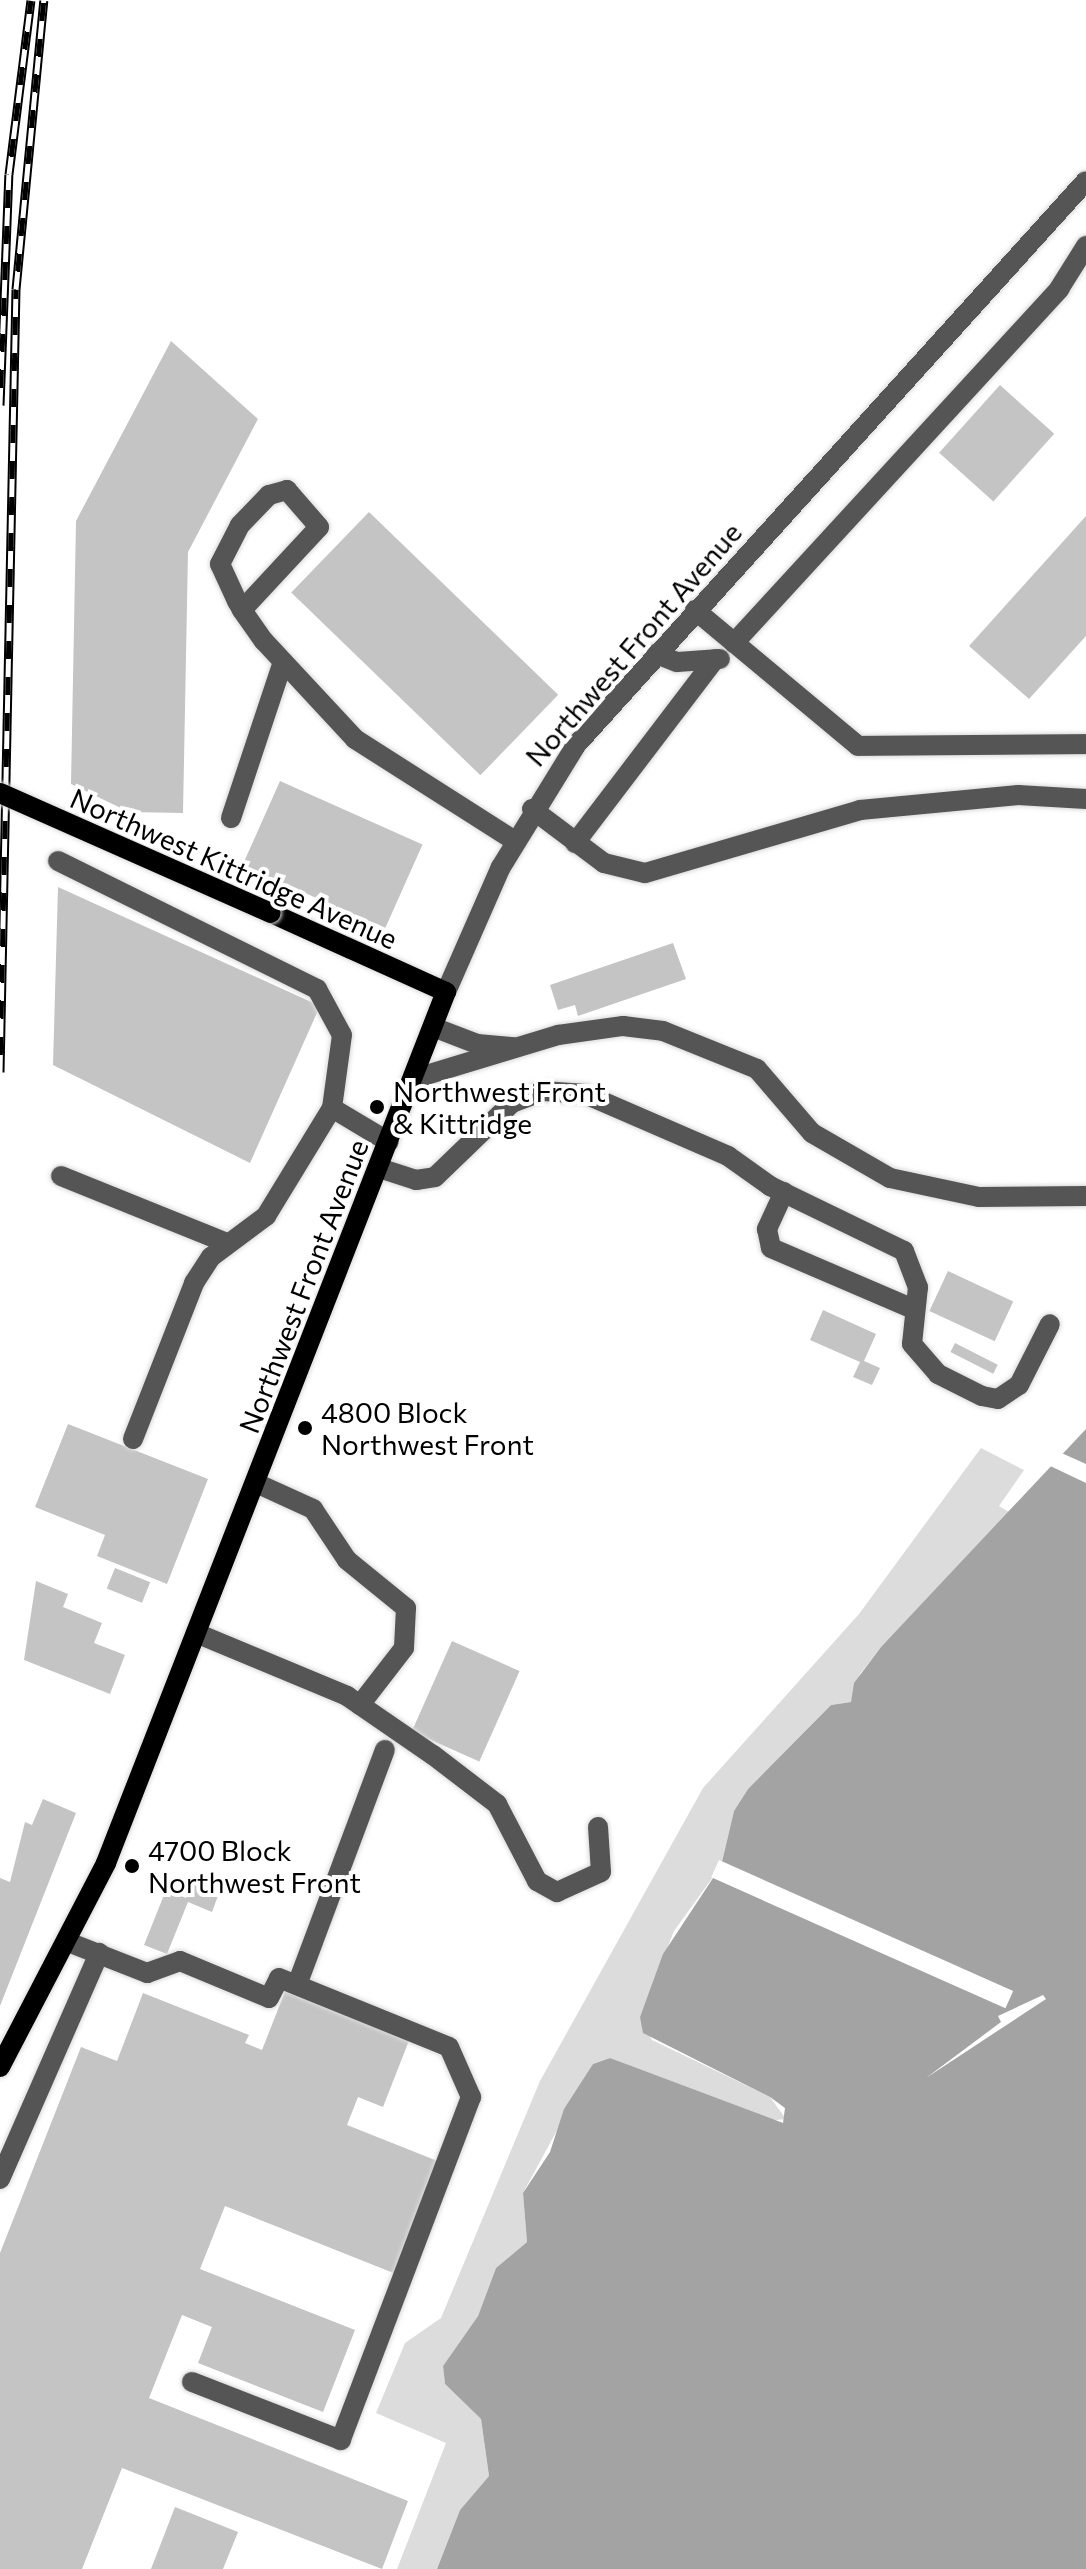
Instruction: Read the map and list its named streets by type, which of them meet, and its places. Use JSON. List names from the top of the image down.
{
  "streets": {
    "main road": ["Northwest Front Avenue", "Northwest Kittridge Avenue"]
  },
  "crossings": [
    ["Northwest Front Avenue", "Northwest Kittridge Avenue"]
  ],
  "places": ["Northwest Front & Kittridge", "4800 Block Northwest Front", "4700 Block Northwest Front"]
}
